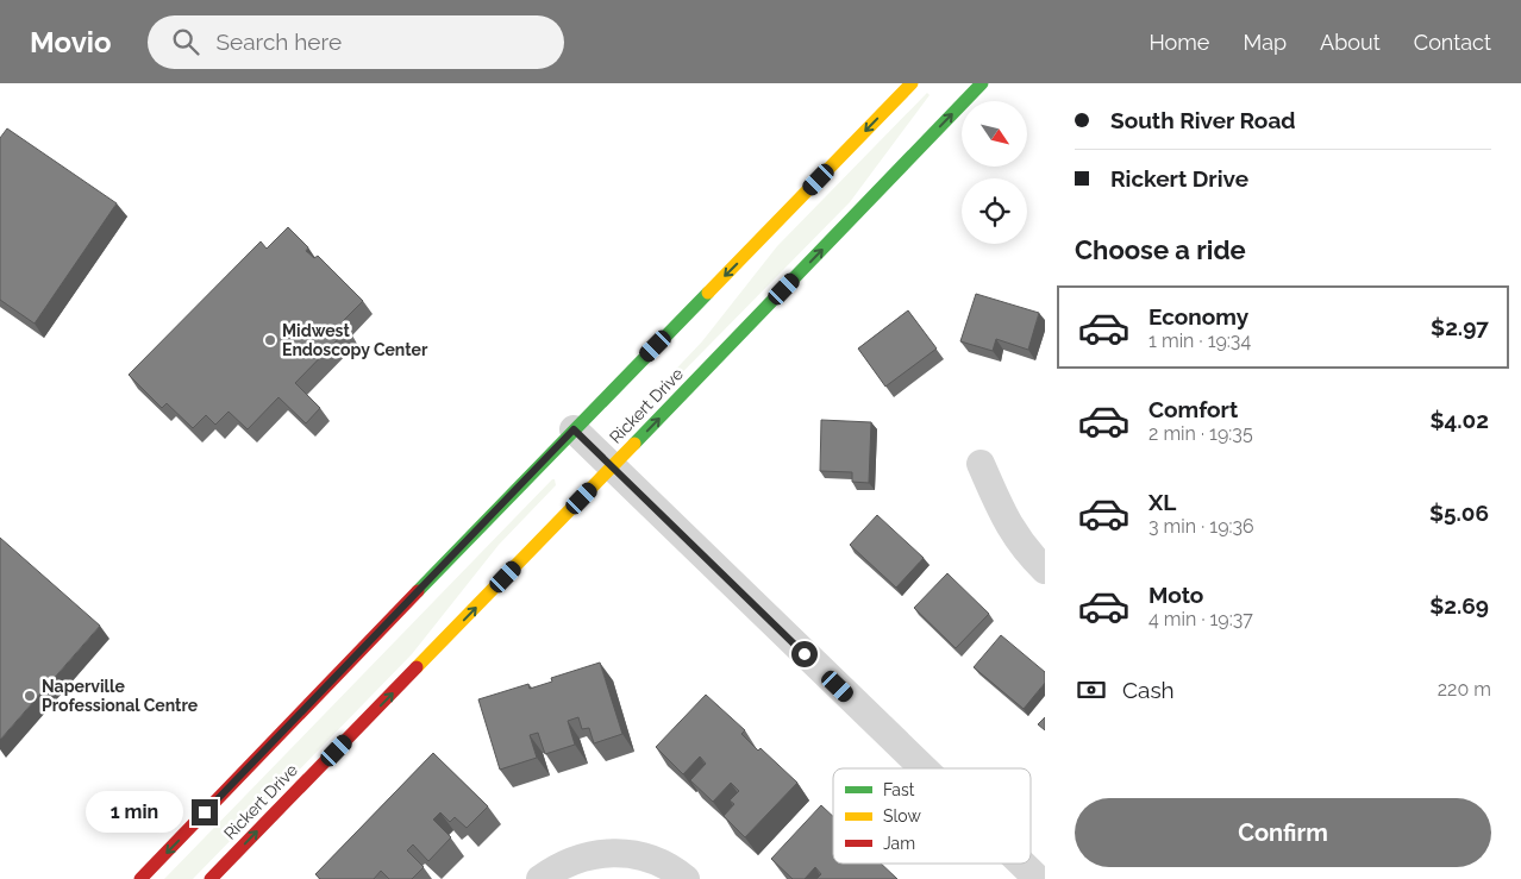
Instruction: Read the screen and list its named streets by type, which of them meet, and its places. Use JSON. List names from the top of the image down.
{
  "streets": {
    "street": ["Rickert Drive"]
  },
  "places": ["Midwest Endoscopy Center", "Naperville Professional Centre"],
  "legend": ["Fast", "Slow", "Jam"],
  "north": "bottom right",
  "page": {
    "header": "Movio",
    "search": "Search here",
    "nav": [
      "Home",
      "Map",
      "About",
      "Contact"
    ],
    "banner": ["South River Road", "Rickert Drive"],
    "heading": "Choose a ride",
    "list": [
      {
        "name": "Economy",
        "note": "1 min · 19:34",
        "value": "$2.97"
      },
      {
        "name": "Comfort",
        "note": "2 min · 19:35",
        "value": "$4.02"
      },
      {
        "name": "XL",
        "note": "3 min · 19:36",
        "value": "$5.06"
      },
      {
        "name": "Moto",
        "note": "4 min · 19:37",
        "value": "$2.69"
      }
    ],
    "pay": ["Cash", "220 m"],
    "buttons": "Confirm",
    "bubble": "1 min"
  }
}
